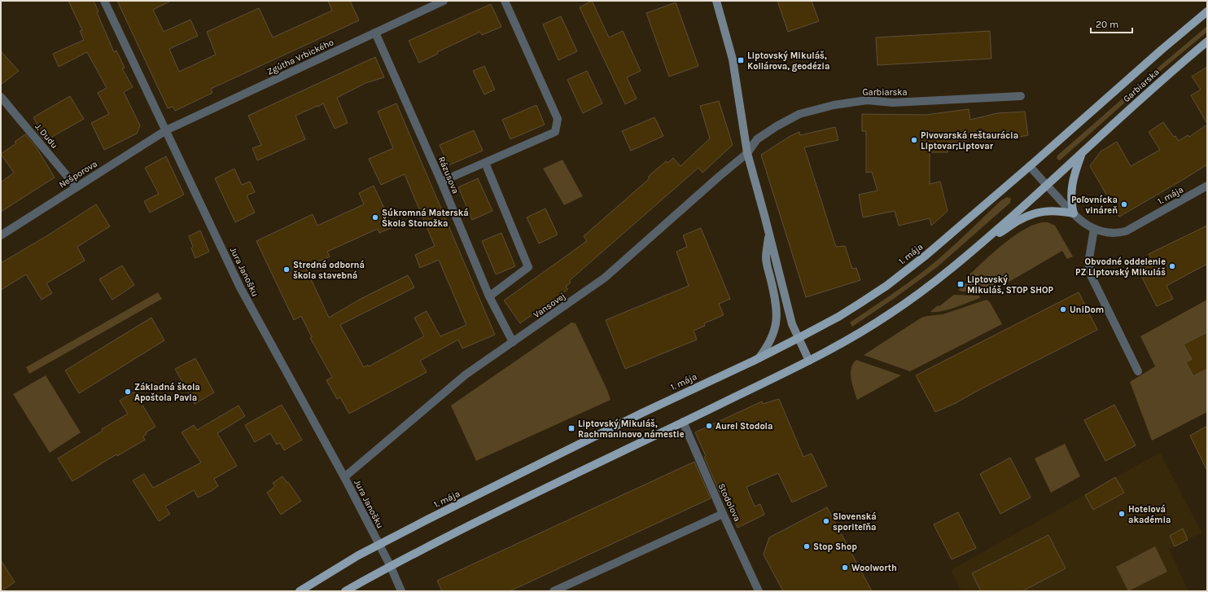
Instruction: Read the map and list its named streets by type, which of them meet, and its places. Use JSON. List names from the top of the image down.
{
  "streets": {
    "main road": ["Garbiarska", "1. mája"],
    "street": [
      "Zgútha Vrbického",
      "J. Dudu",
      "Nešporova",
      "Rázusova",
      "Jura Janošku",
      "Vansovej",
      "Stodolova"
    ]
  },
  "crossings": [
    ["Zgútha Vrbického", "Nešporova"],
    ["Zgútha Vrbického", "Rázusova"],
    ["Zgútha Vrbického", "Jura Janošku"],
    ["Garbiarska", "1. mája"],
    ["Garbiarska", "Vansovej"],
    ["J. Dudu", "Nešporova"],
    ["Nešporova", "Jura Janošku"],
    ["Rázusova", "Vansovej"],
    ["1. mája", "Jura Janošku"],
    ["Jura Janošku", "Vansovej"]
  ],
  "places": {
    "transit": ["Liptovský Mikuláš, Kollárova, geodézia", "Liptovský Mikuláš, STOP SHOP", "Liptovský Mikuláš, Rachmaninovo námestie"],
    "other": [
      "Pivovarská reštaurácia Liptovar;Liptovar",
      "Poľovnícka vináreň",
      "Súkromná Materská Škola Stonožka",
      "Obvodné oddelenie PZ Liptovský Mikuláš",
      "Stredná odborná škola stavebná",
      "UniDom",
      "Základná škola Apoštola Pavla",
      "Aurel Stodola",
      "Hotelová akadémia",
      "Slovenská sporiteľňa",
      "Stop Shop",
      "Woolworth"
    ]
  },
  "scale_bar": "20 m"
}
